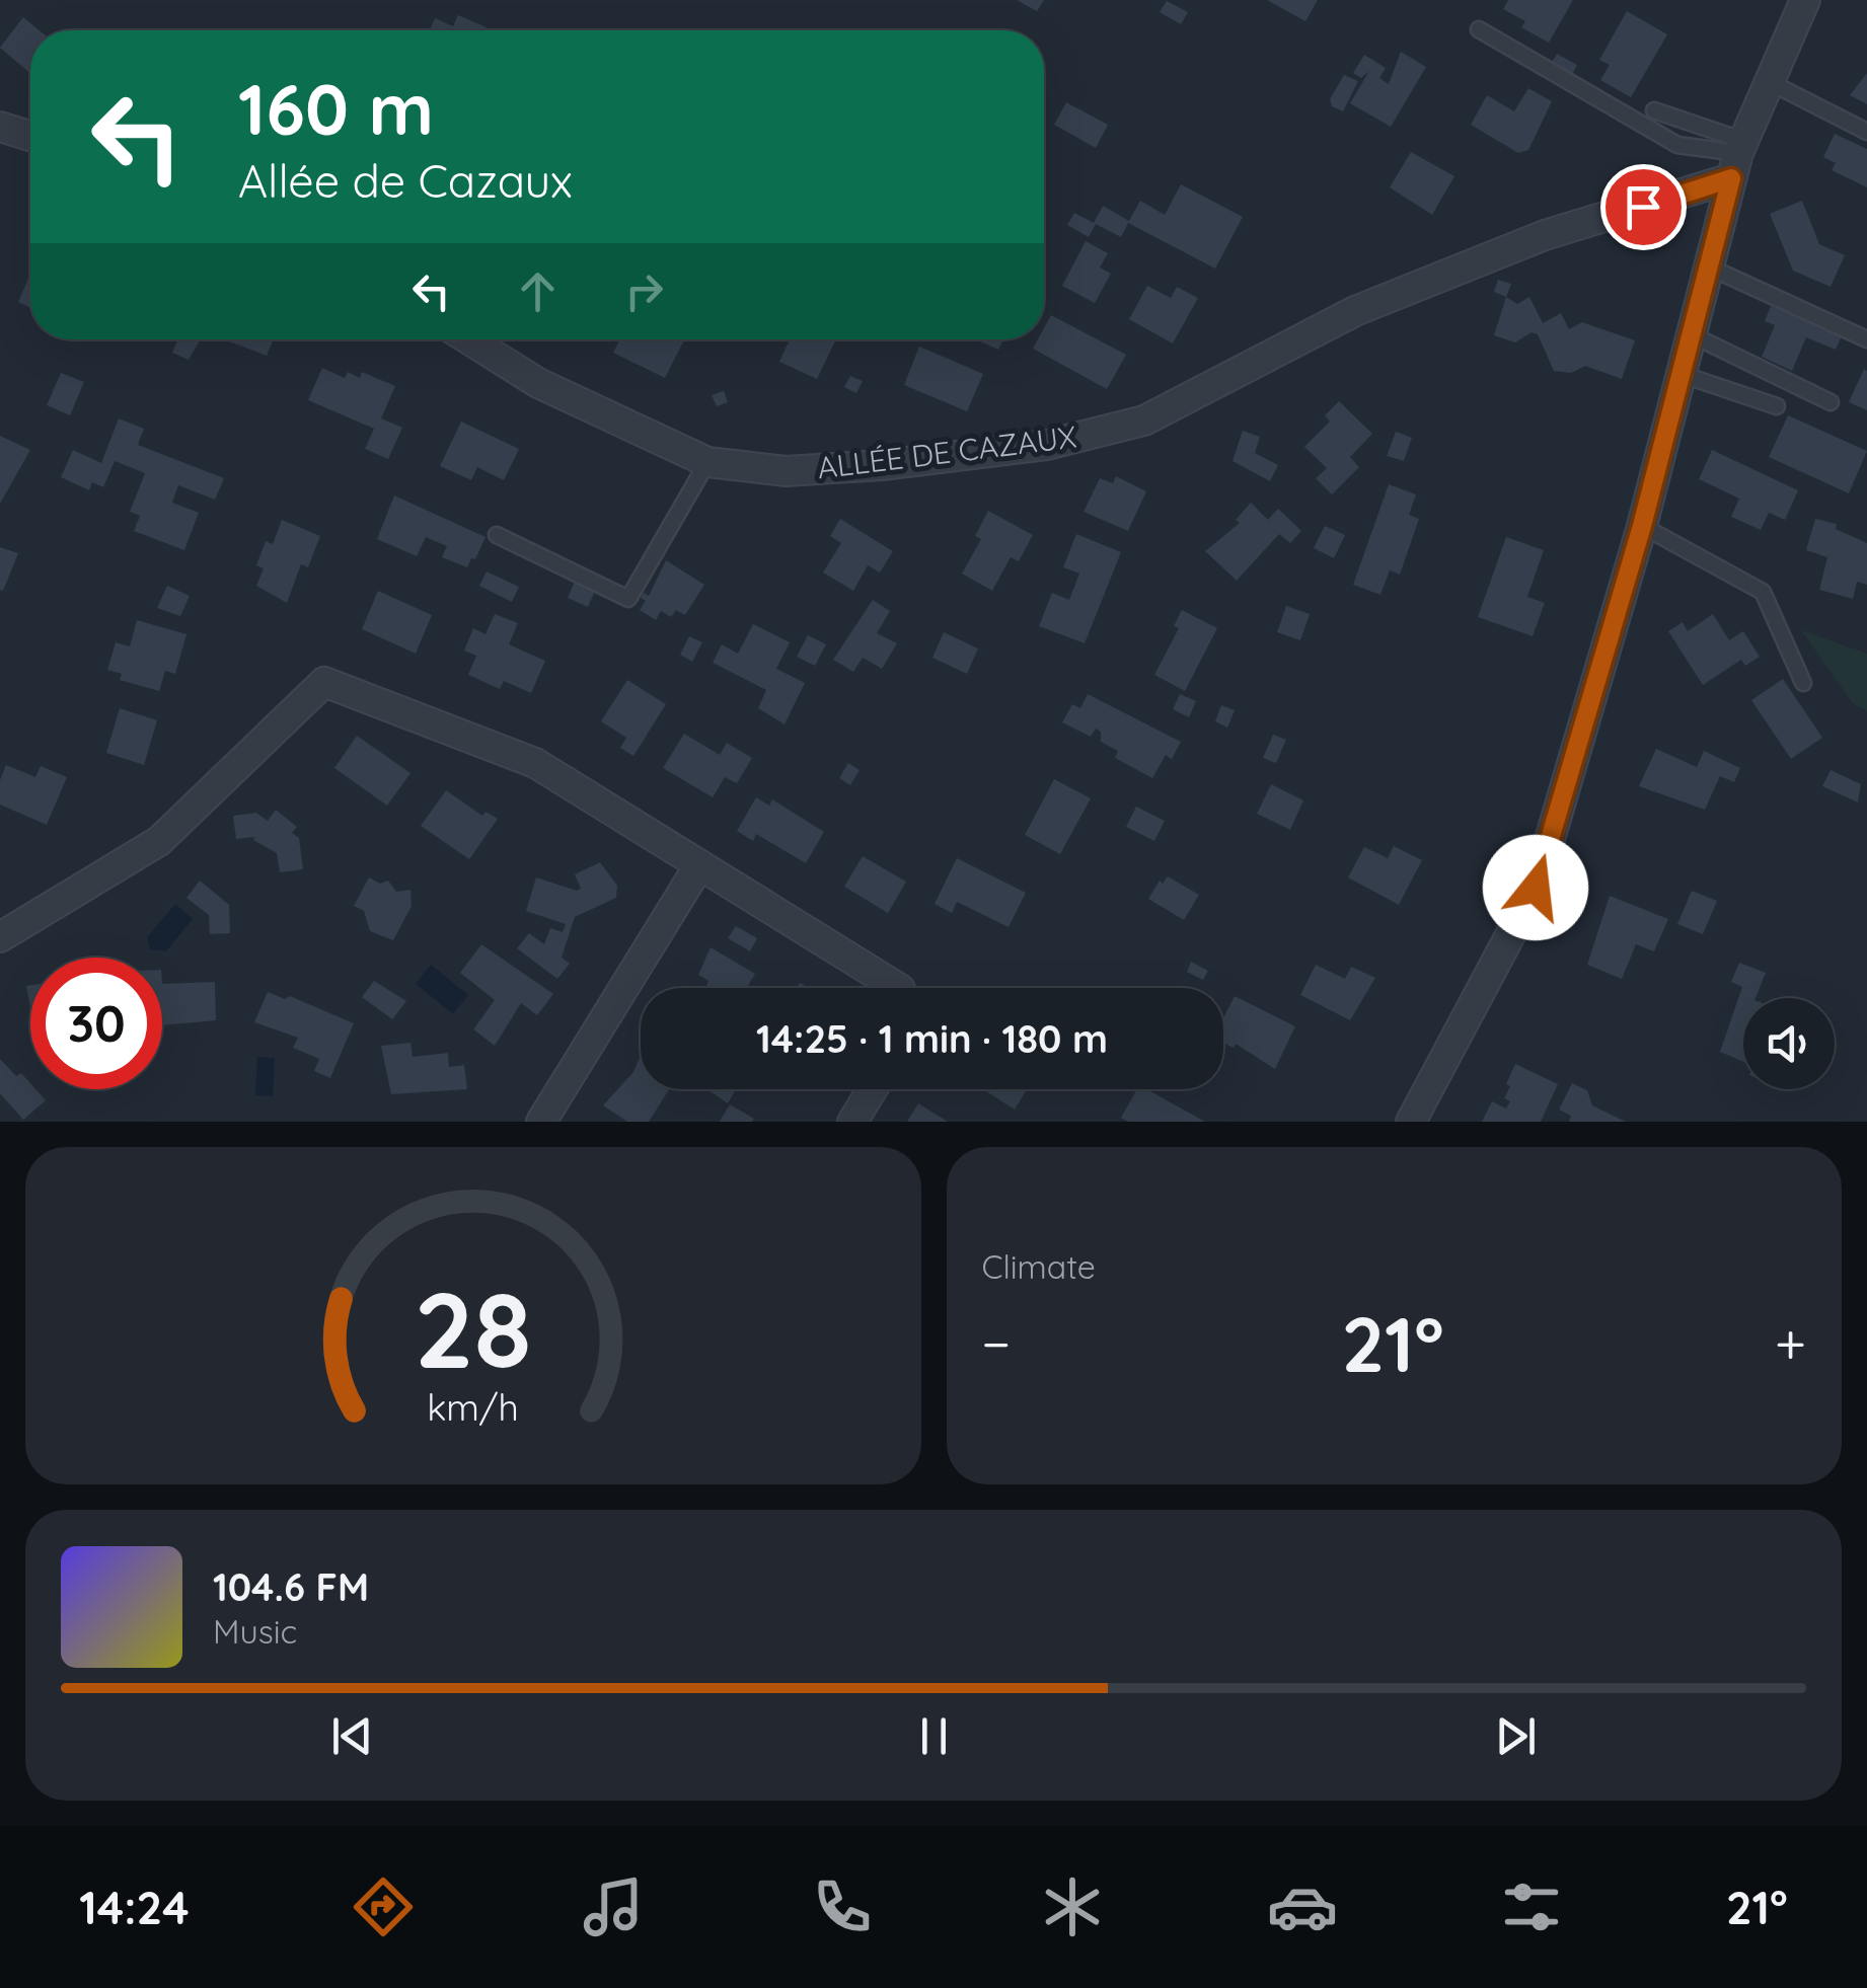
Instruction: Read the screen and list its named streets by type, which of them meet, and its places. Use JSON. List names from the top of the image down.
{
  "streets": {
    "street": ["ALLÉE DE CAZAUX"]
  },
  "page": {
    "turn": ["160 m", "Allée de Cazaux"],
    "limit": "30",
    "trip": "14:25 · 1 min · 180 m",
    "tile": "Climate",
    "heat": ["−", "21°", "+"],
    "song": ["104.6 FM", "Music"],
    "tabs": ["14:24", "21°"],
    "gauge": ["28", "km/h"]
  }
}
